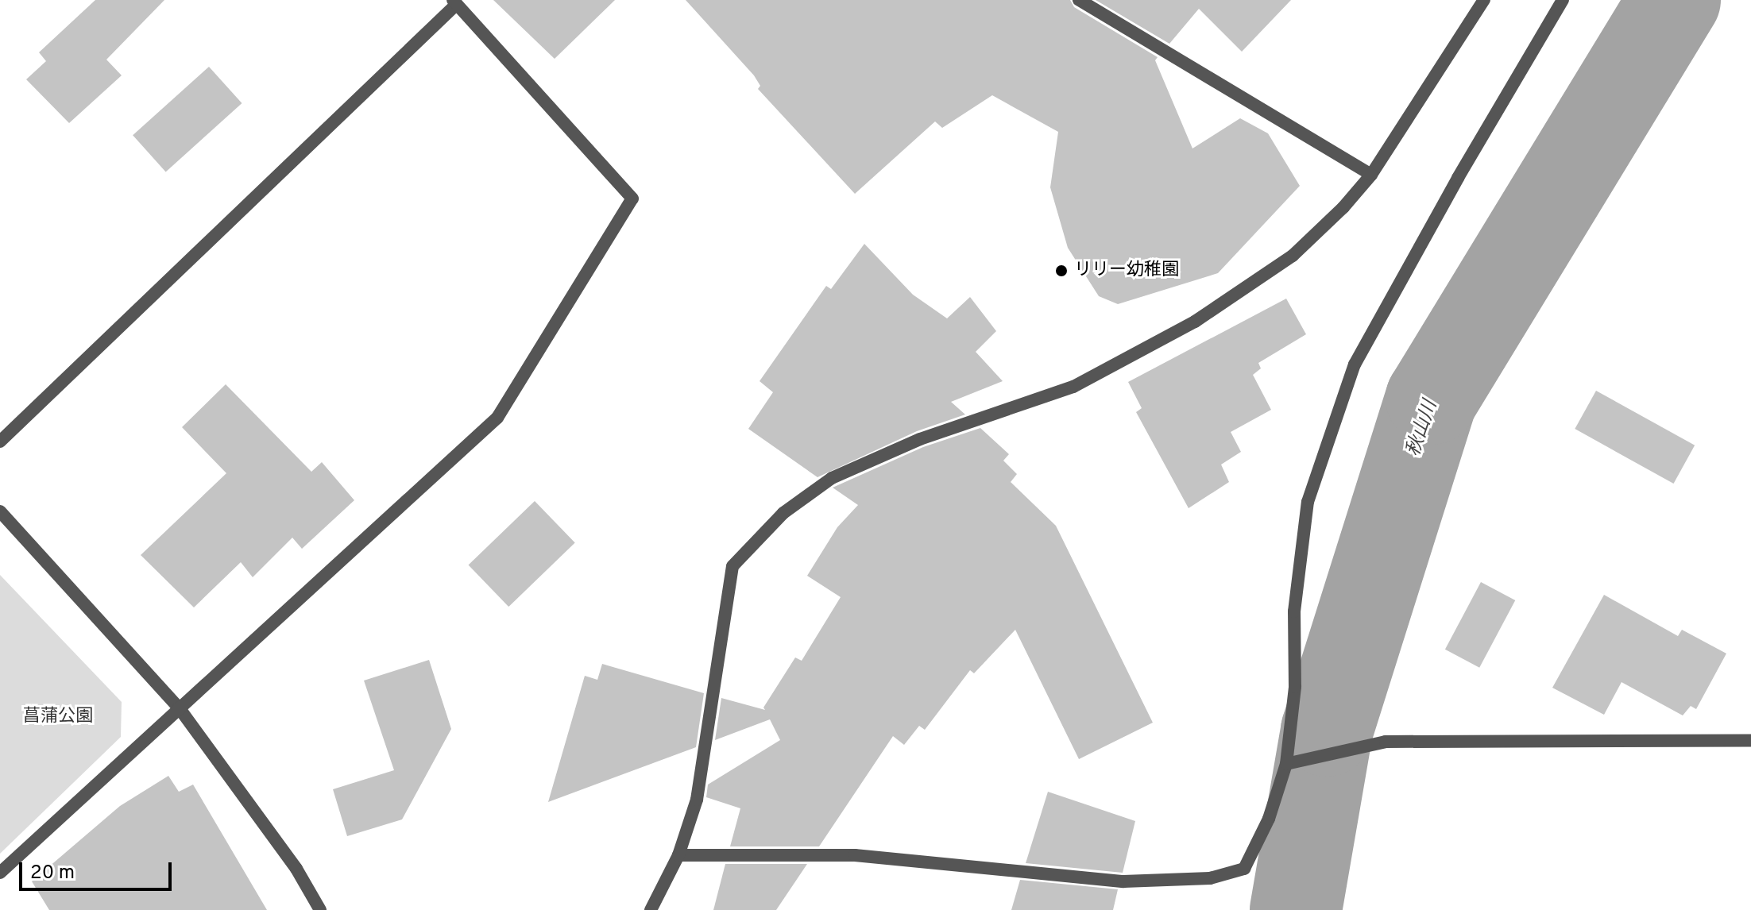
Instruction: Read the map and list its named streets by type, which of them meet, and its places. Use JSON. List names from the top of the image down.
{
  "water": ["秋山川"],
  "parks": ["菖蒲公園"],
  "places": ["リリー幼稚園"],
  "scale_bar": "20 m"
}
